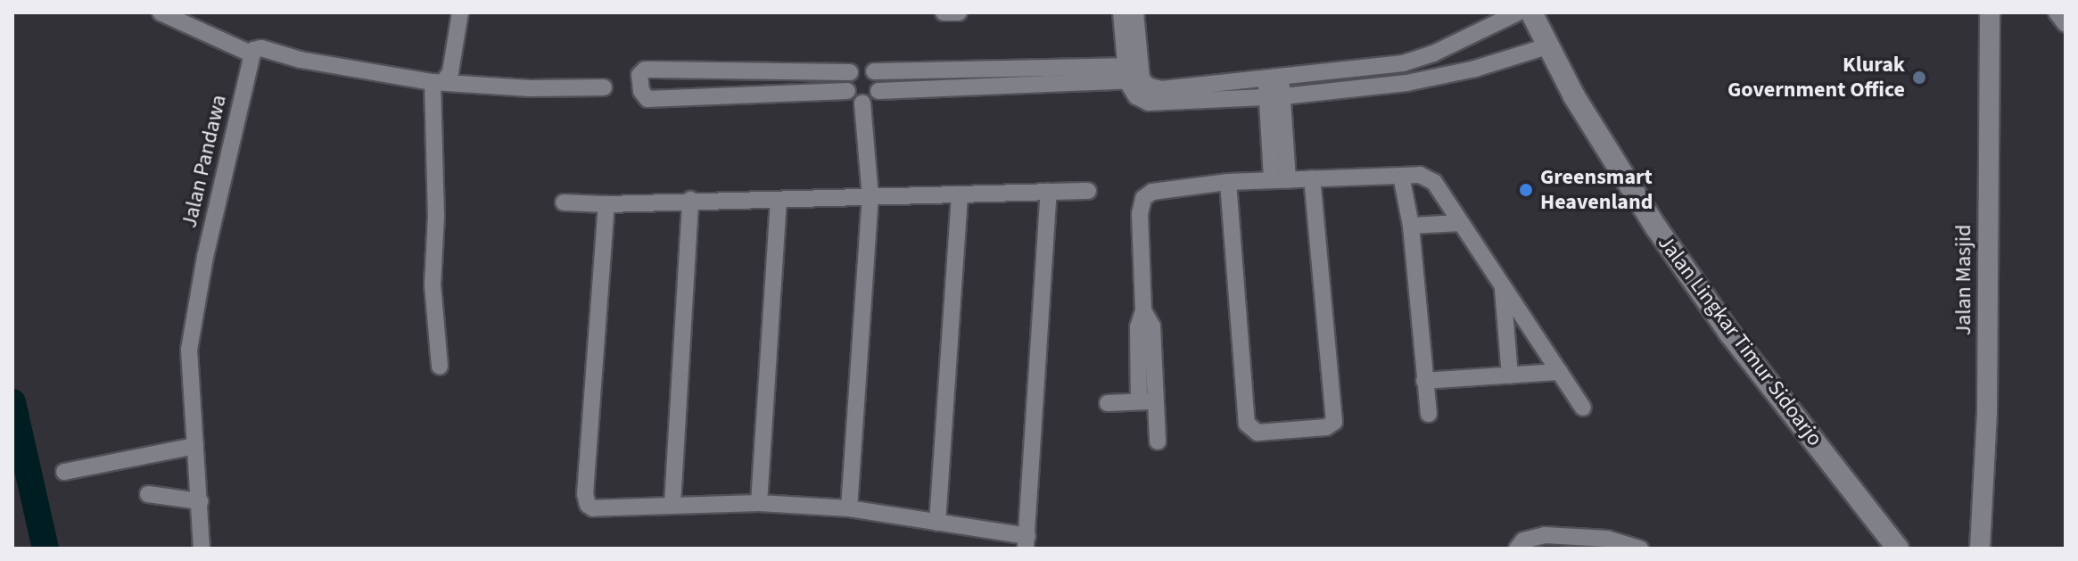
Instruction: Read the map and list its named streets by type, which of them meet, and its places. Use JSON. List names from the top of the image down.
{
  "streets": {
    "main road": ["Jalan Lingkar Timur Sidoarjo"],
    "street": ["Jalan Pandawa", "Jalan Masjid"]
  },
  "places": ["Klurak Government Office", "Greensmart Heavenland"]
}
